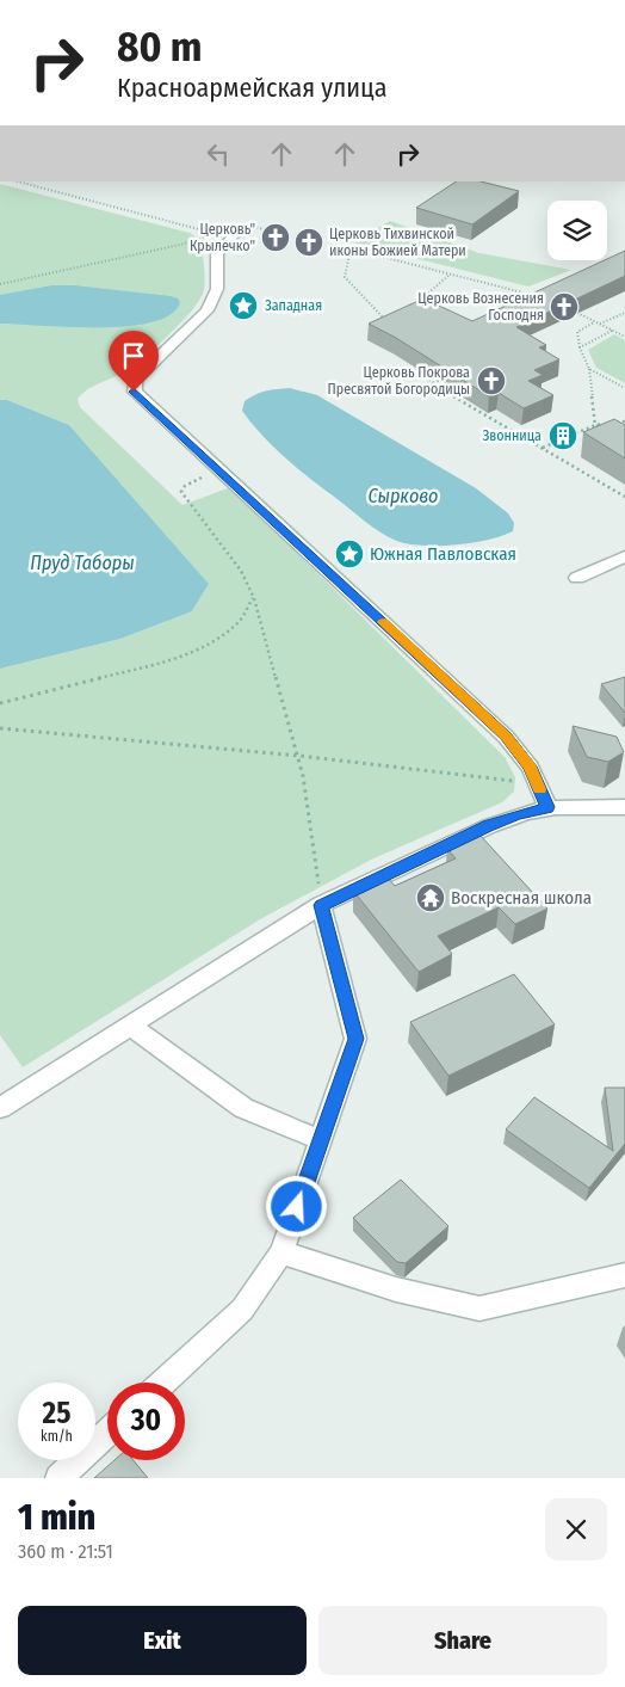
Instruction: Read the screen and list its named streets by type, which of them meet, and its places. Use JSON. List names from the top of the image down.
{
  "water": ["Сырково", "Пруд Таборы"],
  "places": {
    "church": [
      "Церковь\" Крылечко\"",
      "Церковь Тихвинской иконы Божией Матери",
      "Церковь Вознесения Господня",
      "Церковь Покрова Пресвятой Богородицы"
    ],
    "place": ["Западная", "Южная Павловская"],
    "building": ["Звонница"],
    "temple": ["Воскресная школа"]
  },
  "page": {
    "turn": ["80 m", "Красноармейская улица"],
    "speed": "25 km/h",
    "limit": "30",
    "heading": ["1 min", "360 m · 21:51"],
    "buttons": ["Exit", "Share"]
  }
}
